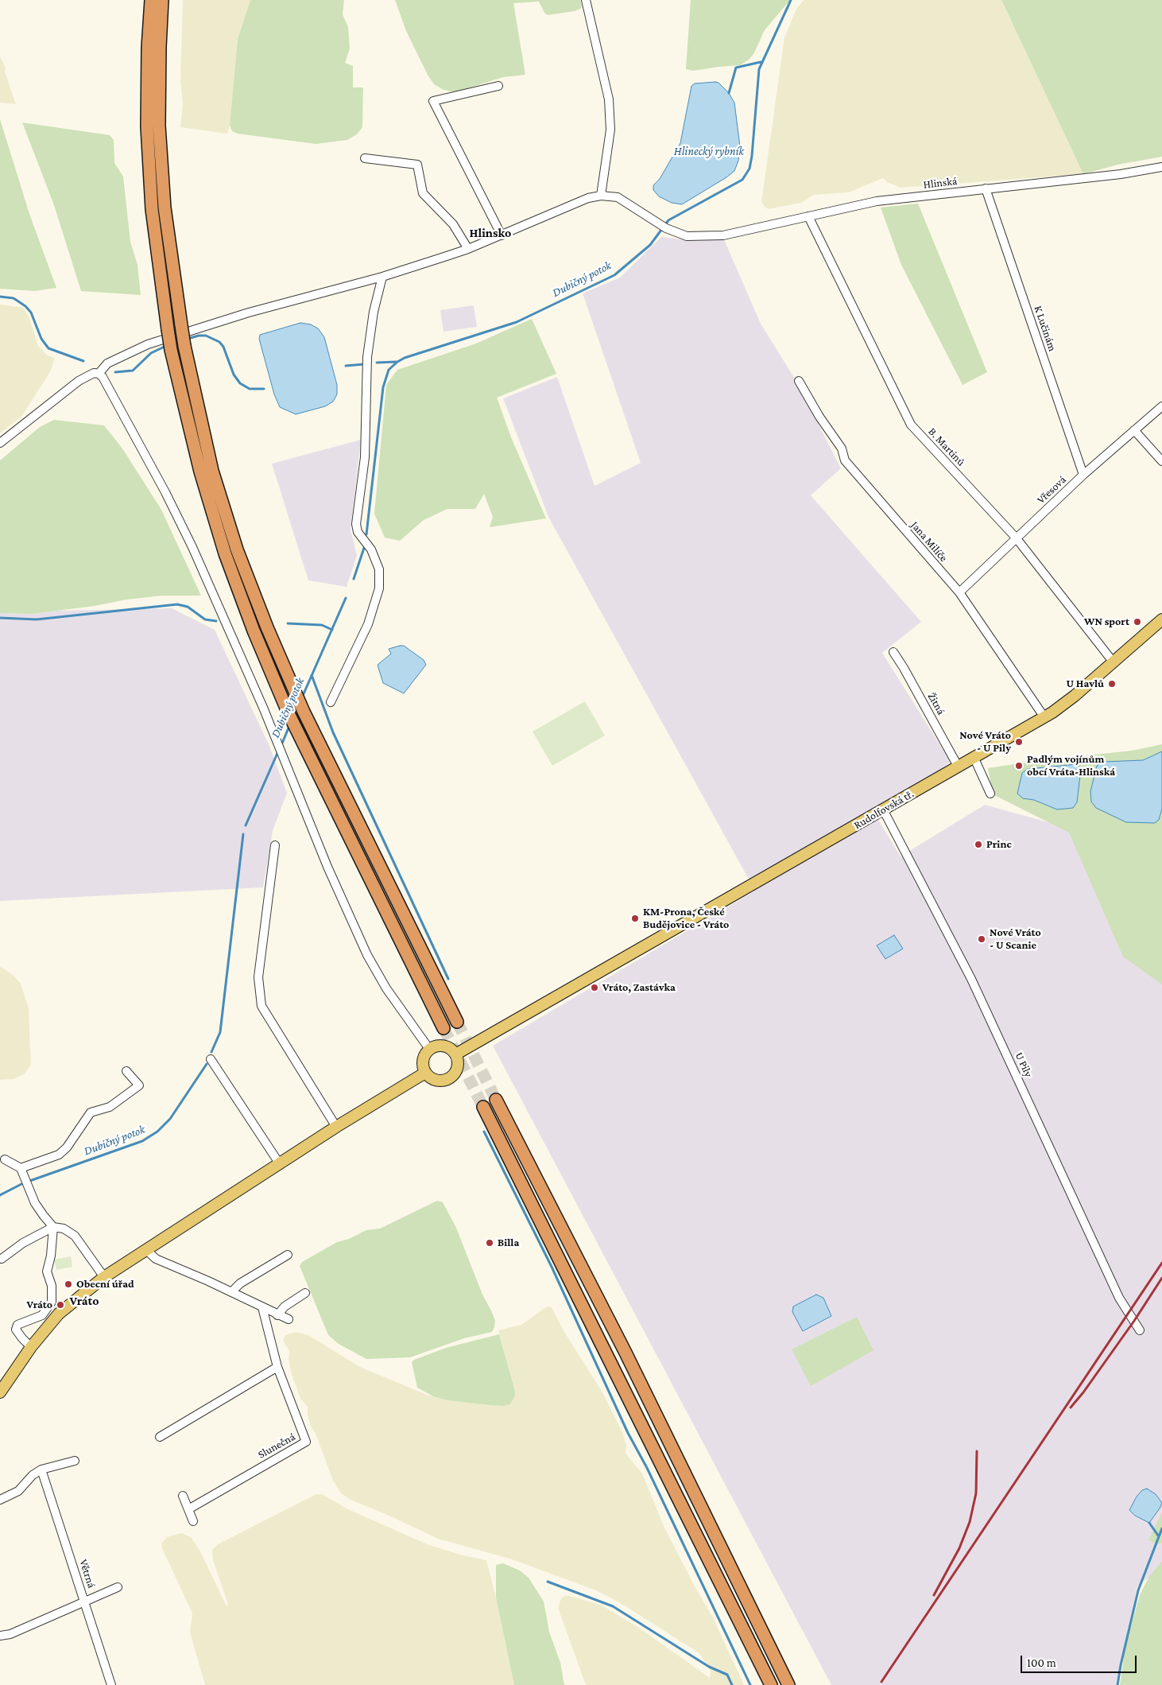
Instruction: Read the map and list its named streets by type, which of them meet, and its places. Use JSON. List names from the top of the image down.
{
  "streets": {
    "main road": ["Rudolfovská tř."],
    "street": [
      "Hlinská",
      "K Lučinám",
      "B. Martinů",
      "Vřesová",
      "Jana Milíče",
      "Žitná",
      "U Pily",
      "Slunečná",
      "Větrná"
    ]
  },
  "crossings": [
    ["Hlinská", "K Lučinám"],
    ["Hlinská", "B. Martinů"],
    ["K Lučinám", "Vřesová"],
    ["B. Martinů", "Vřesová"],
    ["B. Martinů", "Rudolfovská tř."],
    ["Vřesová", "Jana Milíče"],
    ["Jana Milíče", "Rudolfovská tř."],
    ["Žitná", "Rudolfovská tř."],
    ["Rudolfovská tř.", "U Pily"]
  ],
  "districts": ["Hlinsko", "Vráto"],
  "water": ["Hlinecký rybník", "Dubičný potok"],
  "places": [
    "WN sport",
    "U Havlů",
    "Nové Vráto - U Pily",
    "Padlým vojínům obcí Vráta-Hlinská",
    "Princ",
    "KM-Prona, České Budějovice - Vráto",
    "Nové Vráto - U Scanie",
    "Vráto, Zastávka",
    "Billa",
    "Obecní úřad",
    "Vráto"
  ],
  "scale_bar": "100 m"
}
